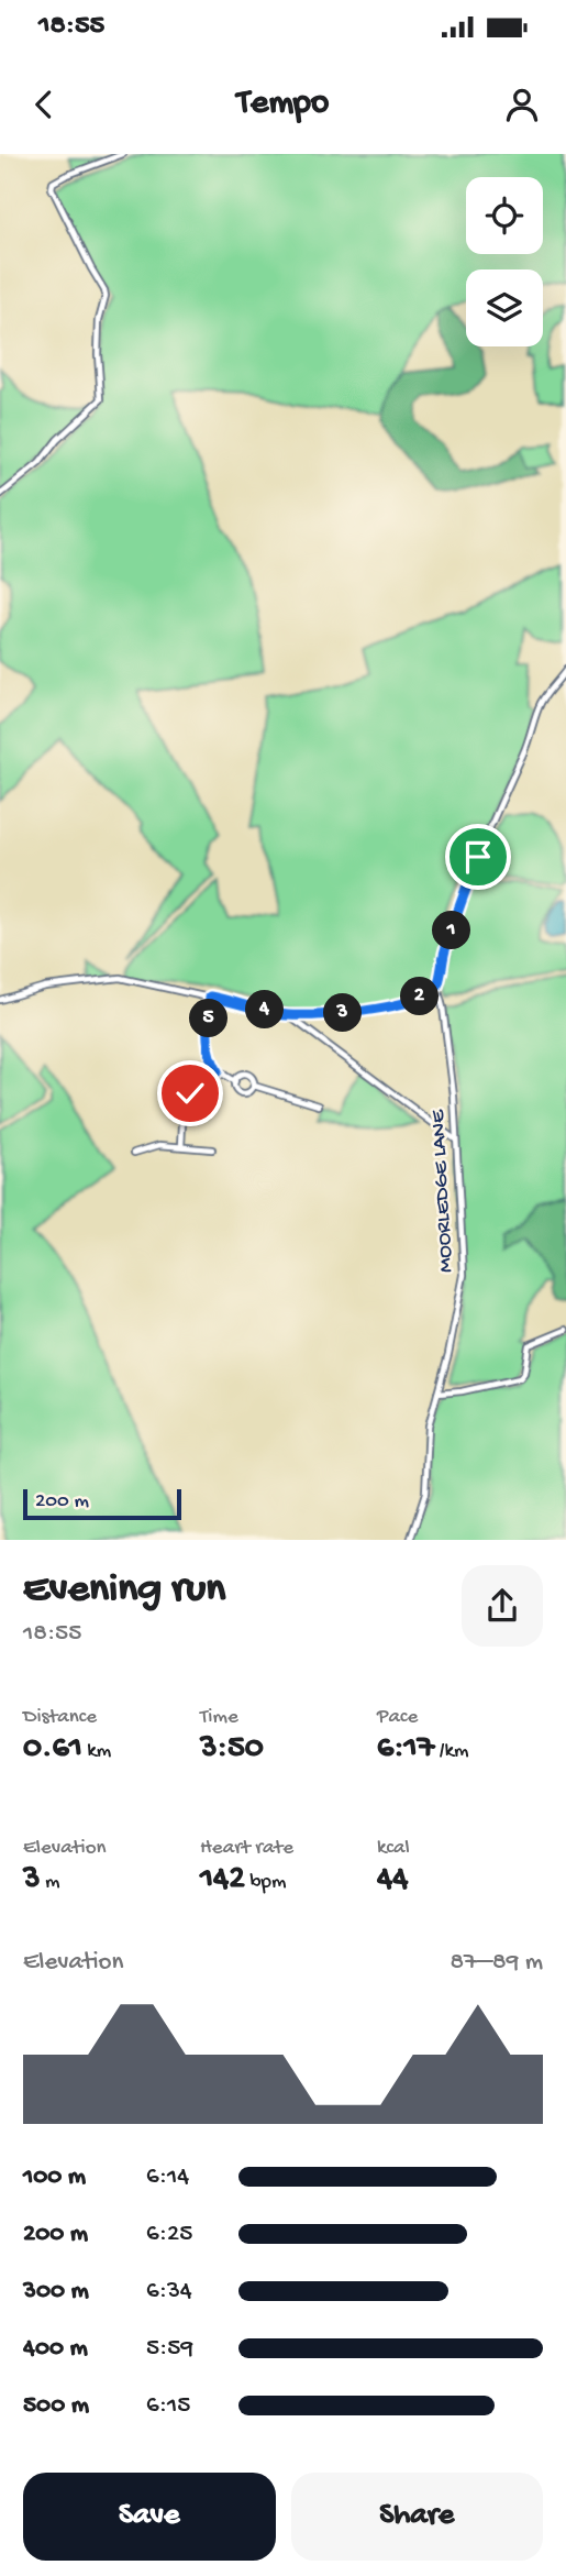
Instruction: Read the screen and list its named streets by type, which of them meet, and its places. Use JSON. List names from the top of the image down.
{
  "streets": {
    "street": ["MOORLEDGE LANE"]
  },
  "scale_bar": "200 m",
  "page": {
    "status": "18:55",
    "header": "Tempo",
    "pins": [
      "1",
      "2",
      "4",
      "3",
      "5"
    ],
    "scale": "200 m",
    "heading": ["Evening run", "18:55"],
    "stats": [
      ["Distance", "0.61 km"],
      ["Time", "3:50"],
      ["Pace", "6:17 /km"],
      ["Elevation", "3 m"],
      ["Heart rate", "142 bpm"],
      ["kcal", "44"]
    ],
    "chart": ["Elevation", "87–89 m"],
    "list": [
      {
        "name": "100 m",
        "note": "6:14"
      },
      {
        "name": "200 m",
        "note": "6:25"
      },
      {
        "name": "300 m",
        "note": "6:34"
      },
      {
        "name": "400 m",
        "note": "5:59"
      },
      {
        "name": "500 m",
        "note": "6:15"
      }
    ],
    "buttons": ["Save", "Share"]
  }
}
